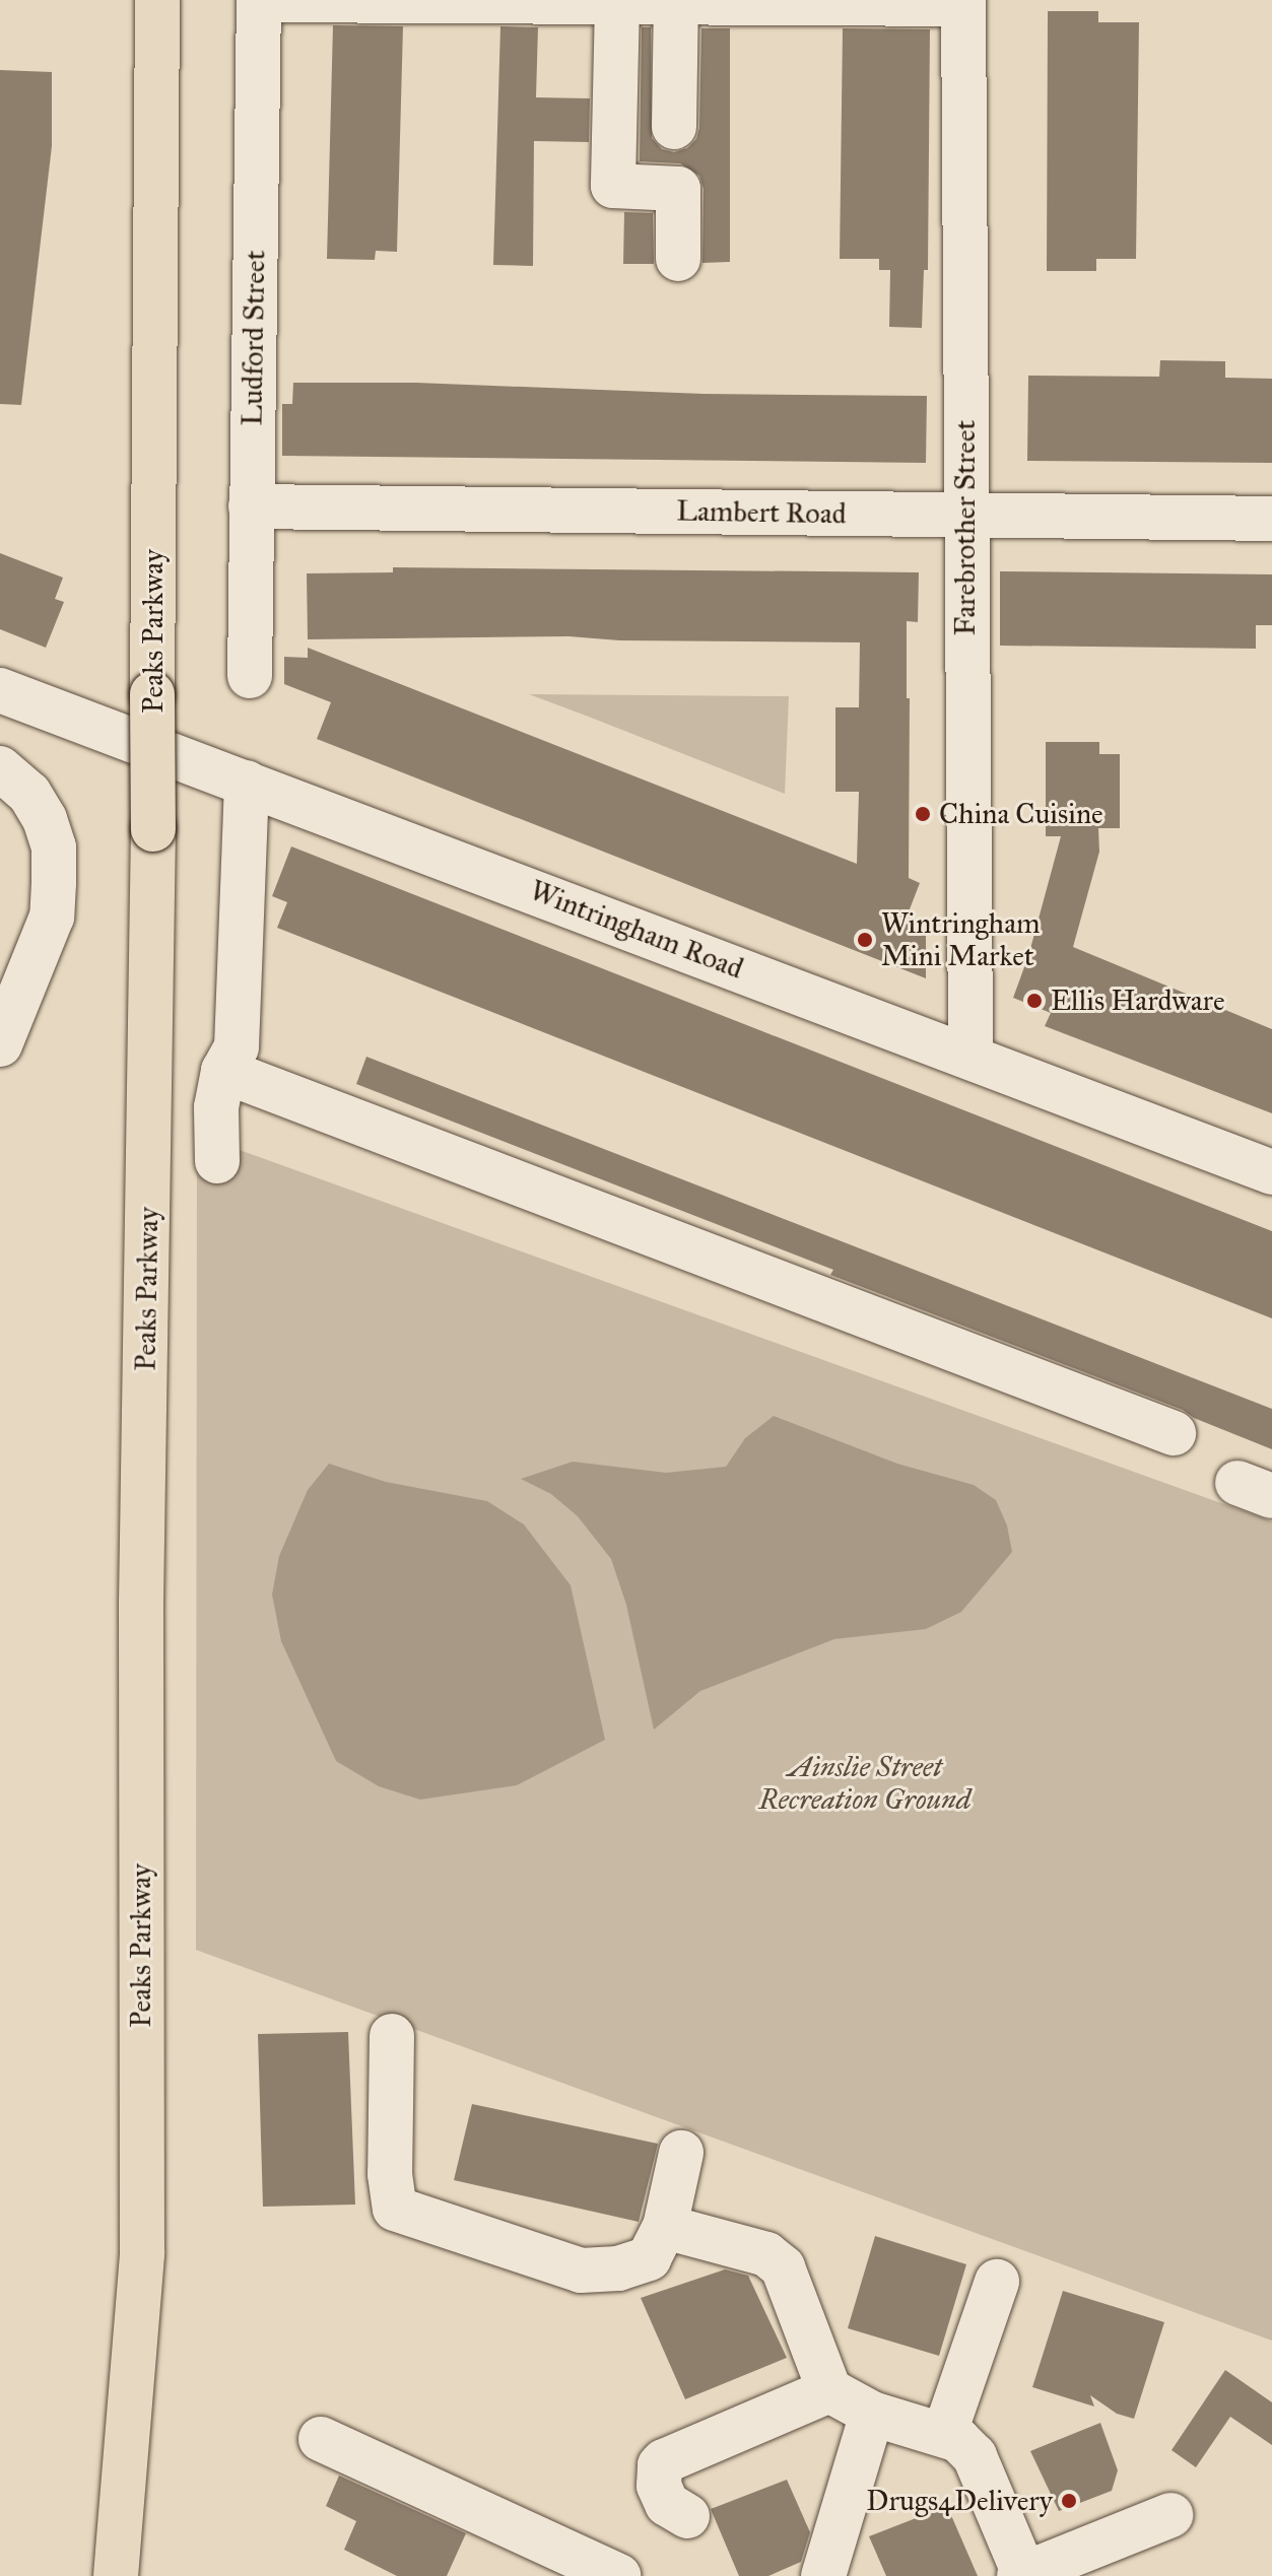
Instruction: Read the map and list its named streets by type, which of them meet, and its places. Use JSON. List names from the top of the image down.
{
  "streets": {
    "highway": ["Peaks Parkway"],
    "street": [
      "Ludford Street",
      "Lambert Road",
      "Farebrother Street",
      "Wintringham Road"
    ]
  },
  "crossings": [
    ["Ludford Street", "Lambert Road"],
    ["Lambert Road", "Farebrother Street"],
    ["Farebrother Street", "Wintringham Road"]
  ],
  "parks": ["Ainslie Street Recreation Ground"],
  "places": [
    "China Cuisine",
    "Wintringham Mini Market",
    "Ellis Hardware",
    "Drugs4Delivery"
  ]
}
